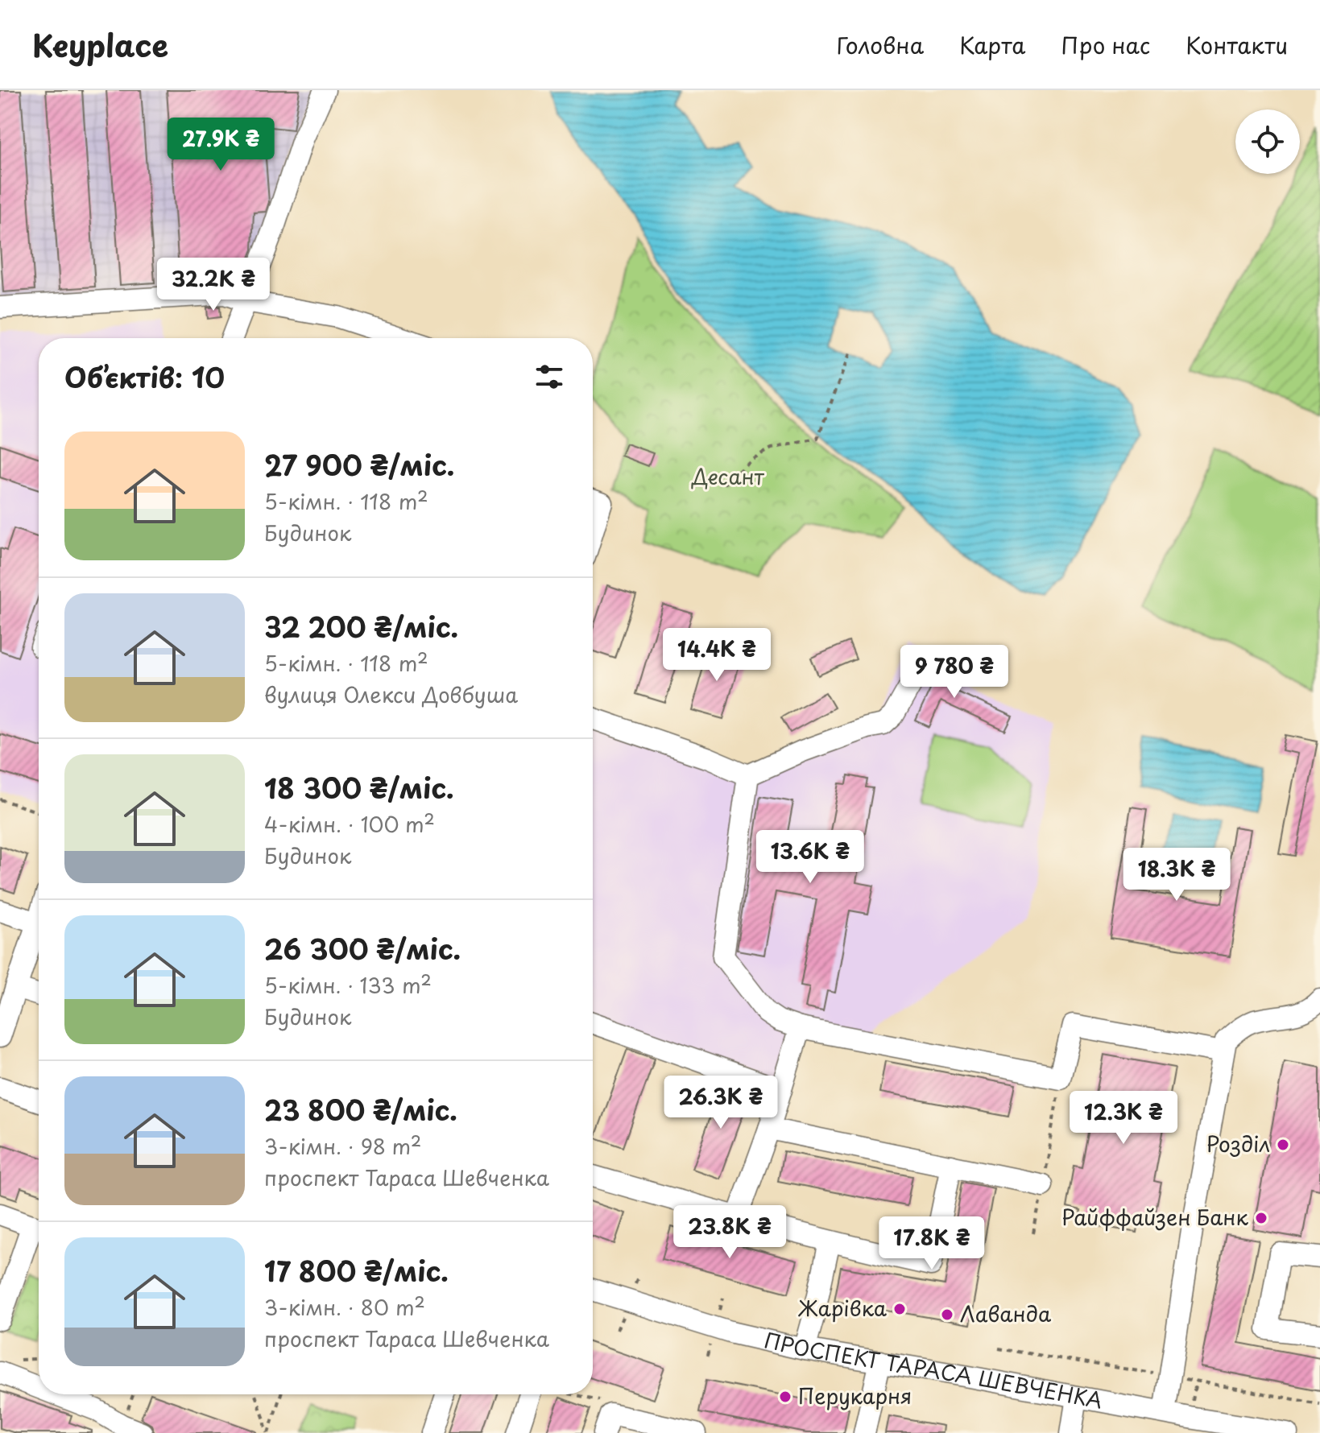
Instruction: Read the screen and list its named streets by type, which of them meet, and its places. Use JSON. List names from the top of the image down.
{
  "streets": {
    "street": ["ПРОСПЕКТ ТАРАСА ШЕВЧЕНКА"]
  },
  "parks": ["Десант"],
  "places": [
    "Розділ",
    "Райффайзен Банк",
    "Жарівка",
    "Лаванда",
    "Перукарня"
  ],
  "page": {
    "header": "Keyplace",
    "nav": [
      "Головна",
      "Карта",
      "Про нас",
      "Контакти"
    ],
    "price": [
      "27.9K ₴",
      "32.2K ₴",
      "14.4K ₴",
      "9 780 ₴",
      "13.6K ₴",
      "18.3K ₴",
      "26.3K ₴",
      "12.3K ₴",
      "23.8K ₴",
      "17.8K ₴"
    ],
    "heading": "Об’єктів: 10",
    "list": [
      {
        "name": "27 900 ₴/міс.",
        "note": "5-кімн. · 118 m² · Будинок"
      },
      {
        "name": "32 200 ₴/міс.",
        "note": "5-кімн. · 118 m² · вулиця Олекси Довбуша"
      },
      {
        "name": "18 300 ₴/міс.",
        "note": "4-кімн. · 100 m² · Будинок"
      },
      {
        "name": "26 300 ₴/міс.",
        "note": "5-кімн. · 133 m² · Будинок"
      },
      {
        "name": "23 800 ₴/міс.",
        "note": "3-кімн. · 98 m² · проспект Тараса Шевченка"
      },
      {
        "name": "17 800 ₴/міс.",
        "note": "3-кімн. · 80 m² · проспект Тараса Шевченка"
      }
    ]
  }
}
